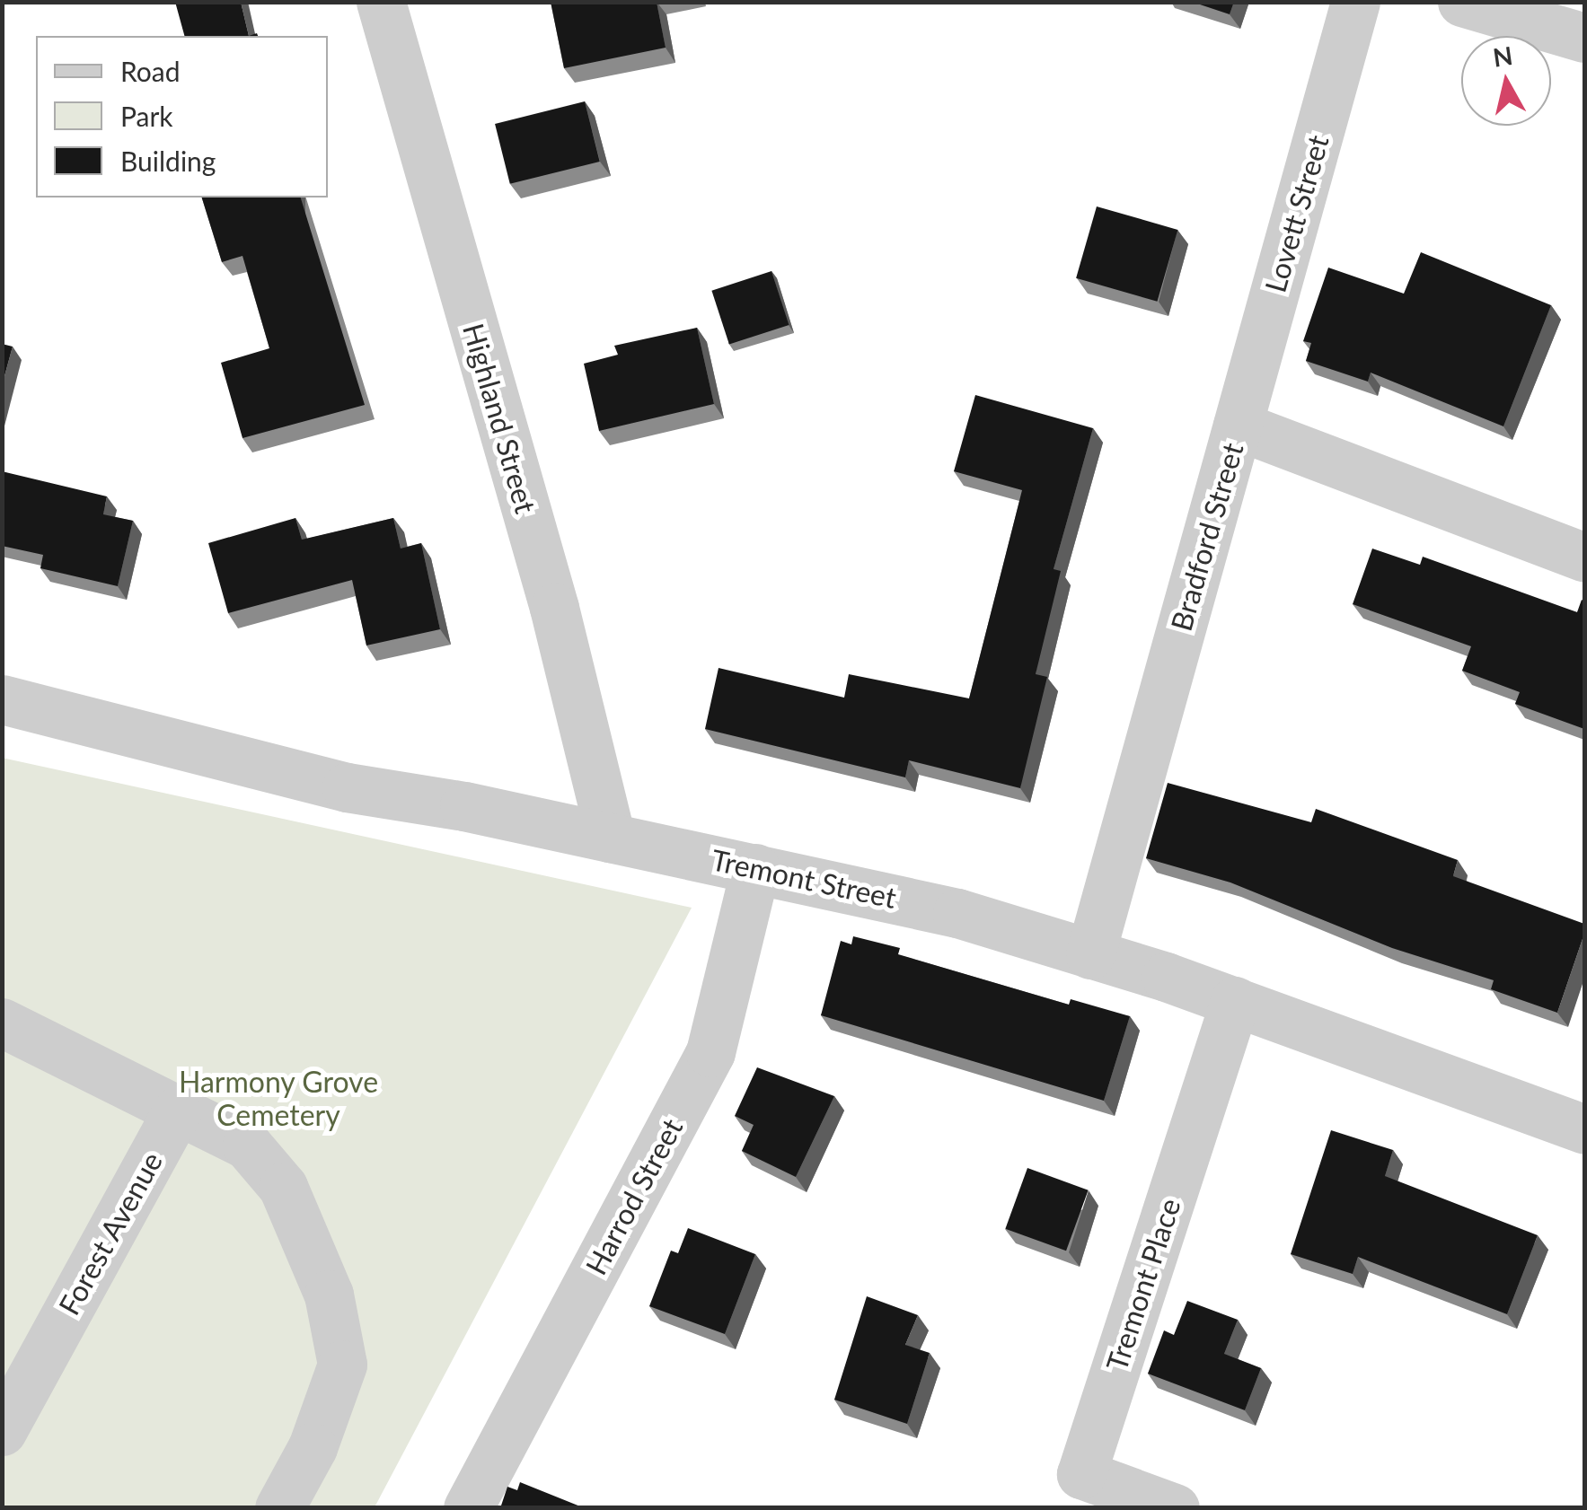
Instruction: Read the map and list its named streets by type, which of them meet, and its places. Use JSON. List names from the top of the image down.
{
  "streets": {
    "street": [
      "Lovett Street",
      "Highland Street",
      "Bradford Street",
      "Tremont Street",
      "Harrod Street",
      "Forest Avenue",
      "Tremont Place"
    ]
  },
  "crossings": [
    ["Lovett Street", "Bradford Street"],
    ["Highland Street", "Tremont Street"],
    ["Bradford Street", "Tremont Street"],
    ["Tremont Street", "Harrod Street"],
    ["Tremont Street", "Tremont Place"]
  ],
  "parks": ["Harmony Grove Cemetery"],
  "legend": ["Road", "Park", "Building"],
  "north": "top"
}
